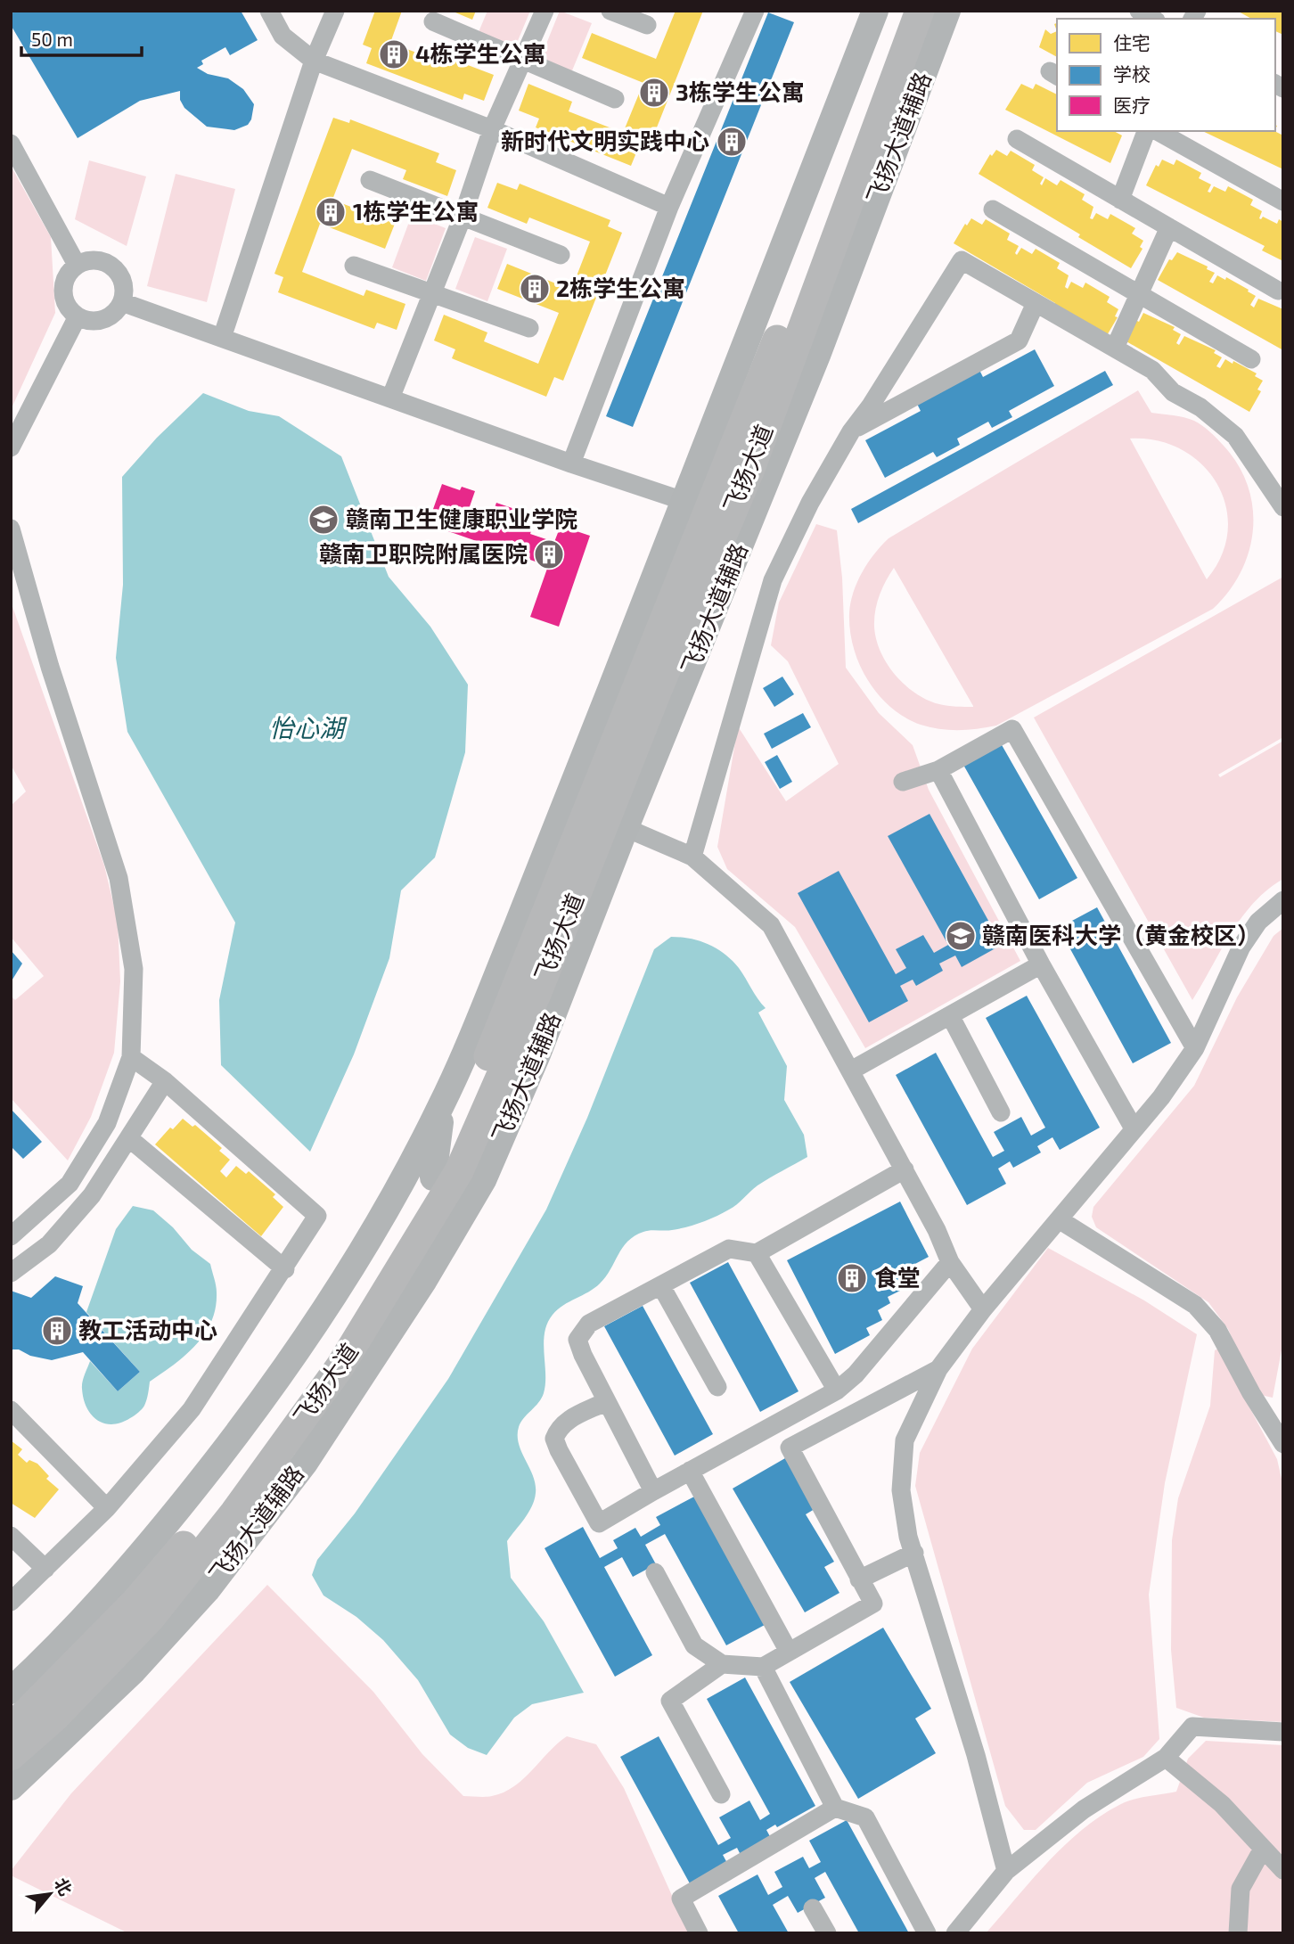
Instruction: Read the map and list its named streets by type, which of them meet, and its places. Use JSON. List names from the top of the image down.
{
  "streets": {
    "main road": ["飞扬大道"],
    "street": ["飞扬大道辅路"]
  },
  "crossings": [
    ["飞扬大道辅路", "飞扬大道"]
  ],
  "water": ["怡心湖"],
  "places": {
    "building": [
      "4栋学生公寓",
      "3栋学生公寓",
      "新时代文明实践中心",
      "1栋学生公寓",
      "2栋学生公寓",
      "赣南卫职院附属医院",
      "食堂",
      "教工活动中心"
    ],
    "school or university": ["赣南卫生健康职业学院", "赣南医科大学（黄金校区）"]
  },
  "legend": ["住宅", "学校", "医疗"],
  "scale_bar": "50 m",
  "north": "top right"
}
